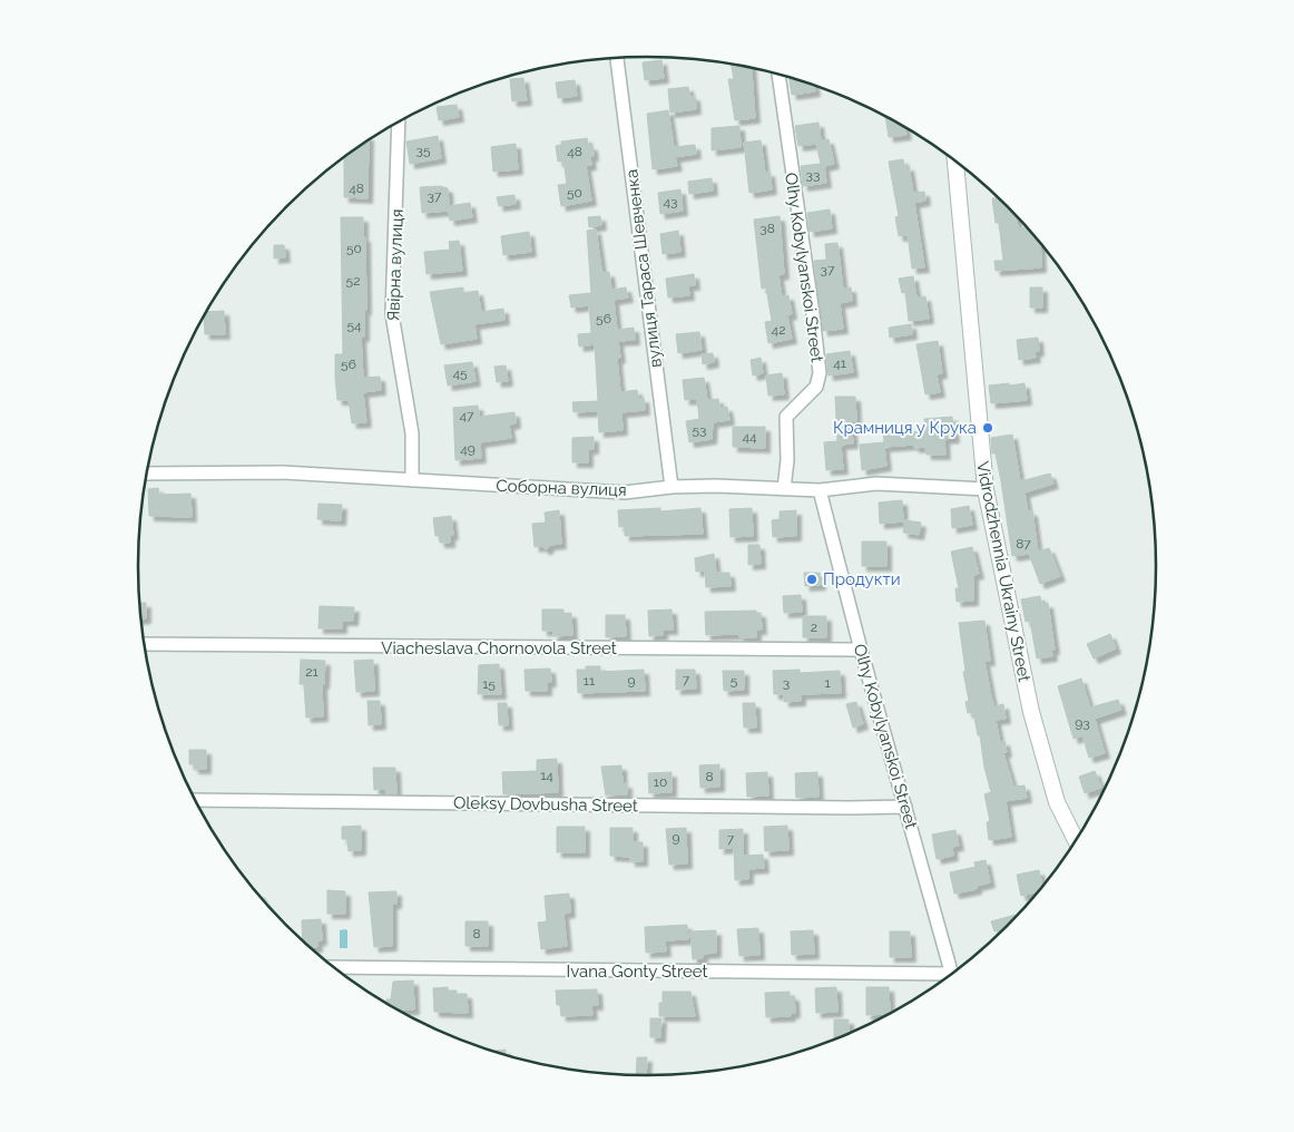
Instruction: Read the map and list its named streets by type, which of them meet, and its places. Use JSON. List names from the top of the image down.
{
  "streets": {
    "street": [
      "Явірна вулиця",
      "Olhy Kobylyanskoi Street",
      "вулиця Тараса Шевченка",
      "Соборна вулиця",
      "Vidrodzhennia Ukrainy Street",
      "Viacheslava Chornovola Street",
      "Oleksy Dovbusha Street",
      "Ivana Gonty Street"
    ]
  },
  "crossings": [
    ["Явірна вулиця", "Соборна вулиця"],
    ["Olhy Kobylyanskoi Street", "Соборна вулиця"],
    ["Olhy Kobylyanskoi Street", "Viacheslava Chornovola Street"],
    ["Olhy Kobylyanskoi Street", "Oleksy Dovbusha Street"],
    ["вулиця Тараса Шевченка", "Соборна вулиця"],
    ["Соборна вулиця", "Vidrodzhennia Ukrainy Street"]
  ],
  "places": ["Крамниця у Крука", "Продукти"],
  "house_numbers": [
    "35",
    "48",
    "33",
    "48",
    "50",
    "37",
    "43",
    "38",
    "50",
    "37",
    "52",
    "56",
    "54",
    "42",
    "41",
    "56",
    "45",
    "47",
    "53",
    "44",
    "49",
    "87",
    "2",
    "21",
    "7",
    "11",
    "9",
    "5",
    "3",
    "1",
    "15",
    "93",
    "14",
    "8",
    "10",
    "9",
    "7",
    "8"
  ]
}
